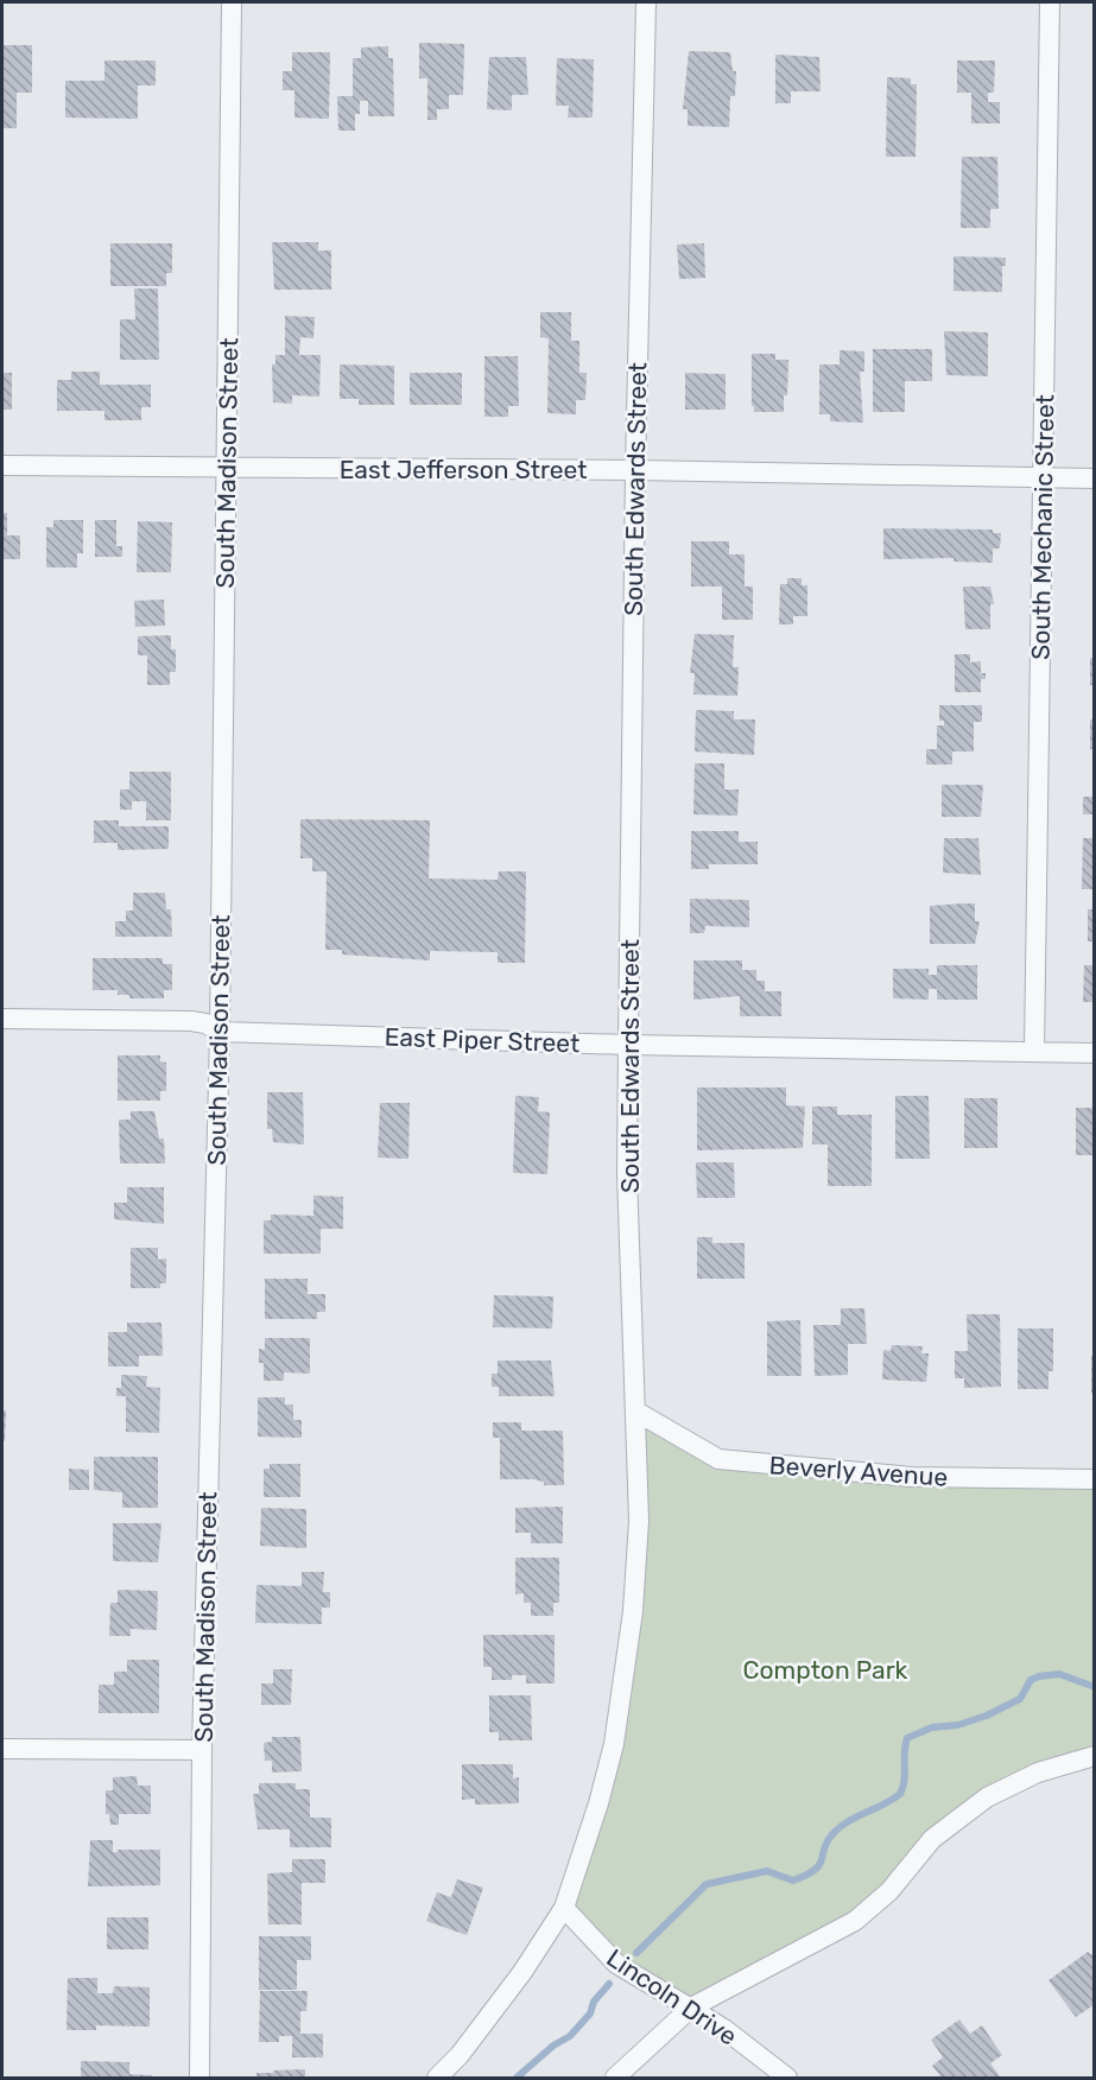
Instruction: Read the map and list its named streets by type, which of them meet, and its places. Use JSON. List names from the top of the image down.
{
  "streets": {
    "street": [
      "South Madison Street",
      "East Jefferson Street",
      "South Edwards Street",
      "South Mechanic Street",
      "East Piper Street",
      "Beverly Avenue",
      "Lincoln Drive"
    ]
  },
  "crossings": [
    ["South Madison Street", "East Jefferson Street"],
    ["South Madison Street", "East Piper Street"],
    ["East Jefferson Street", "South Edwards Street"],
    ["East Jefferson Street", "South Mechanic Street"],
    ["South Edwards Street", "East Piper Street"],
    ["South Edwards Street", "Beverly Avenue"],
    ["South Edwards Street", "Lincoln Drive"],
    ["South Mechanic Street", "East Piper Street"]
  ],
  "parks": ["Compton Park"]
}
